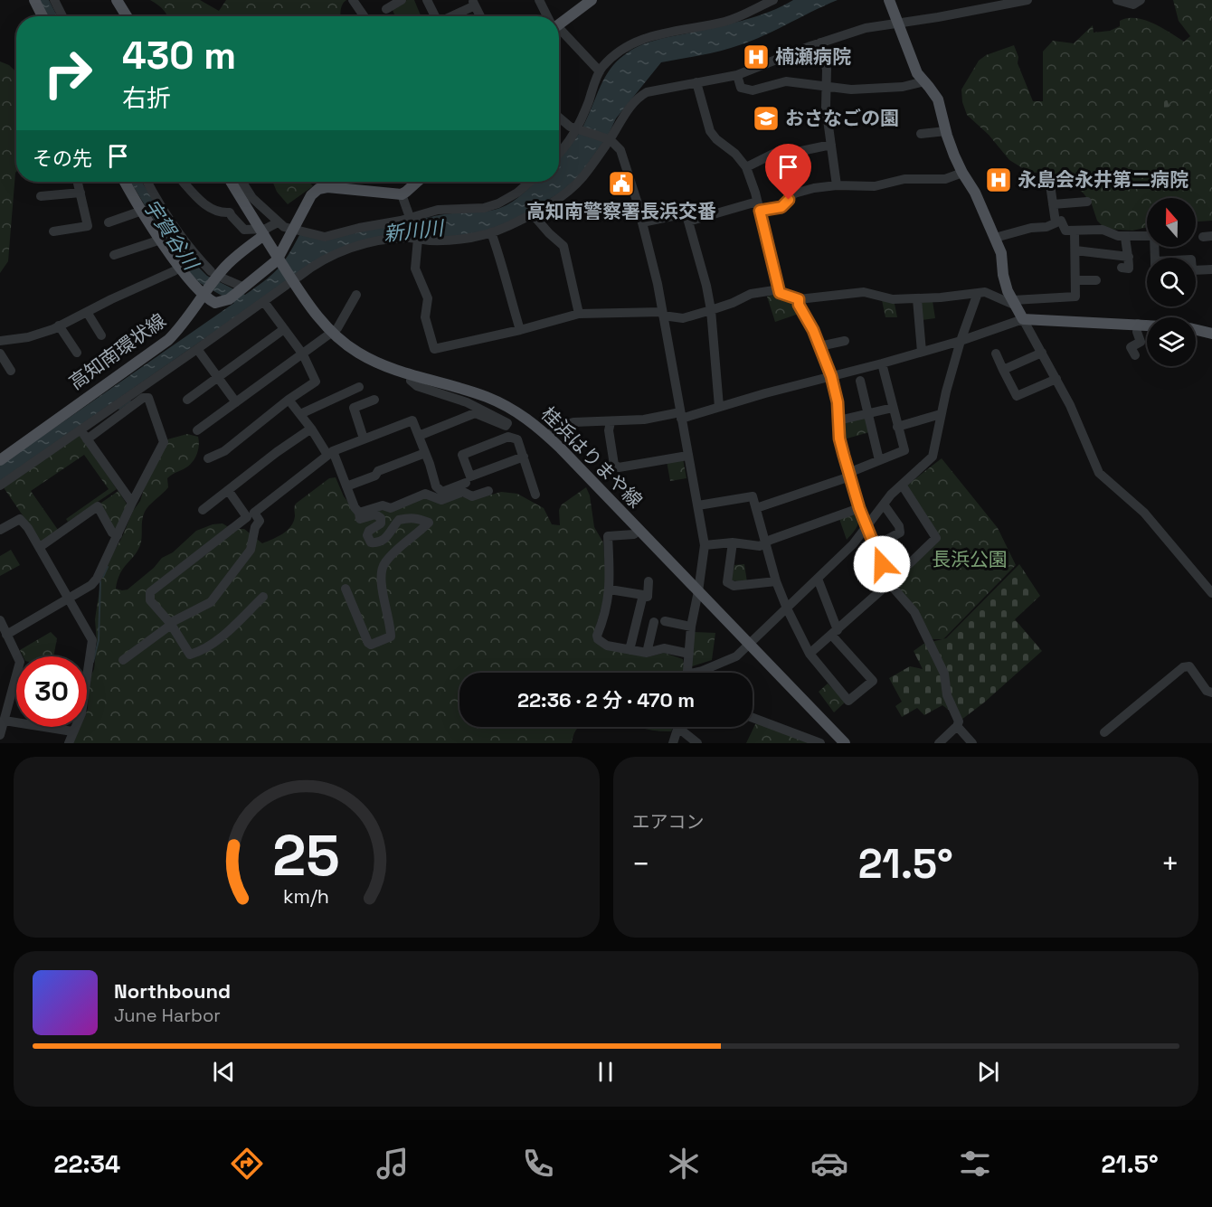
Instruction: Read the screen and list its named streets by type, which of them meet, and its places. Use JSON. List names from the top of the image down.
{
  "streets": {
    "main road": ["高知南環状線", "桂浜はりまや線"]
  },
  "crossings": [
    ["高知南環状線", "桂浜はりまや線"]
  ],
  "water": ["新川川", "宇賀谷川"],
  "parks": ["長浜公園"],
  "places": {
    "hospital": ["楠瀬病院", "永島会永井第二病院"],
    "school or university": ["おさなごの園"],
    "public building": ["高知南警察署長浜交番"]
  },
  "north": "top",
  "page": {
    "turn": ["430 m", "右折"],
    "then": "その先",
    "limit": "30",
    "trip": "22:36 · 2 分 · 470 m",
    "tile": "エアコン",
    "heat": ["−", "21.5°", "+"],
    "song": ["Northbound", "June Harbor"],
    "tabs": ["22:34", "21.5°"],
    "gauge": ["25", "km/h"]
  }
}
